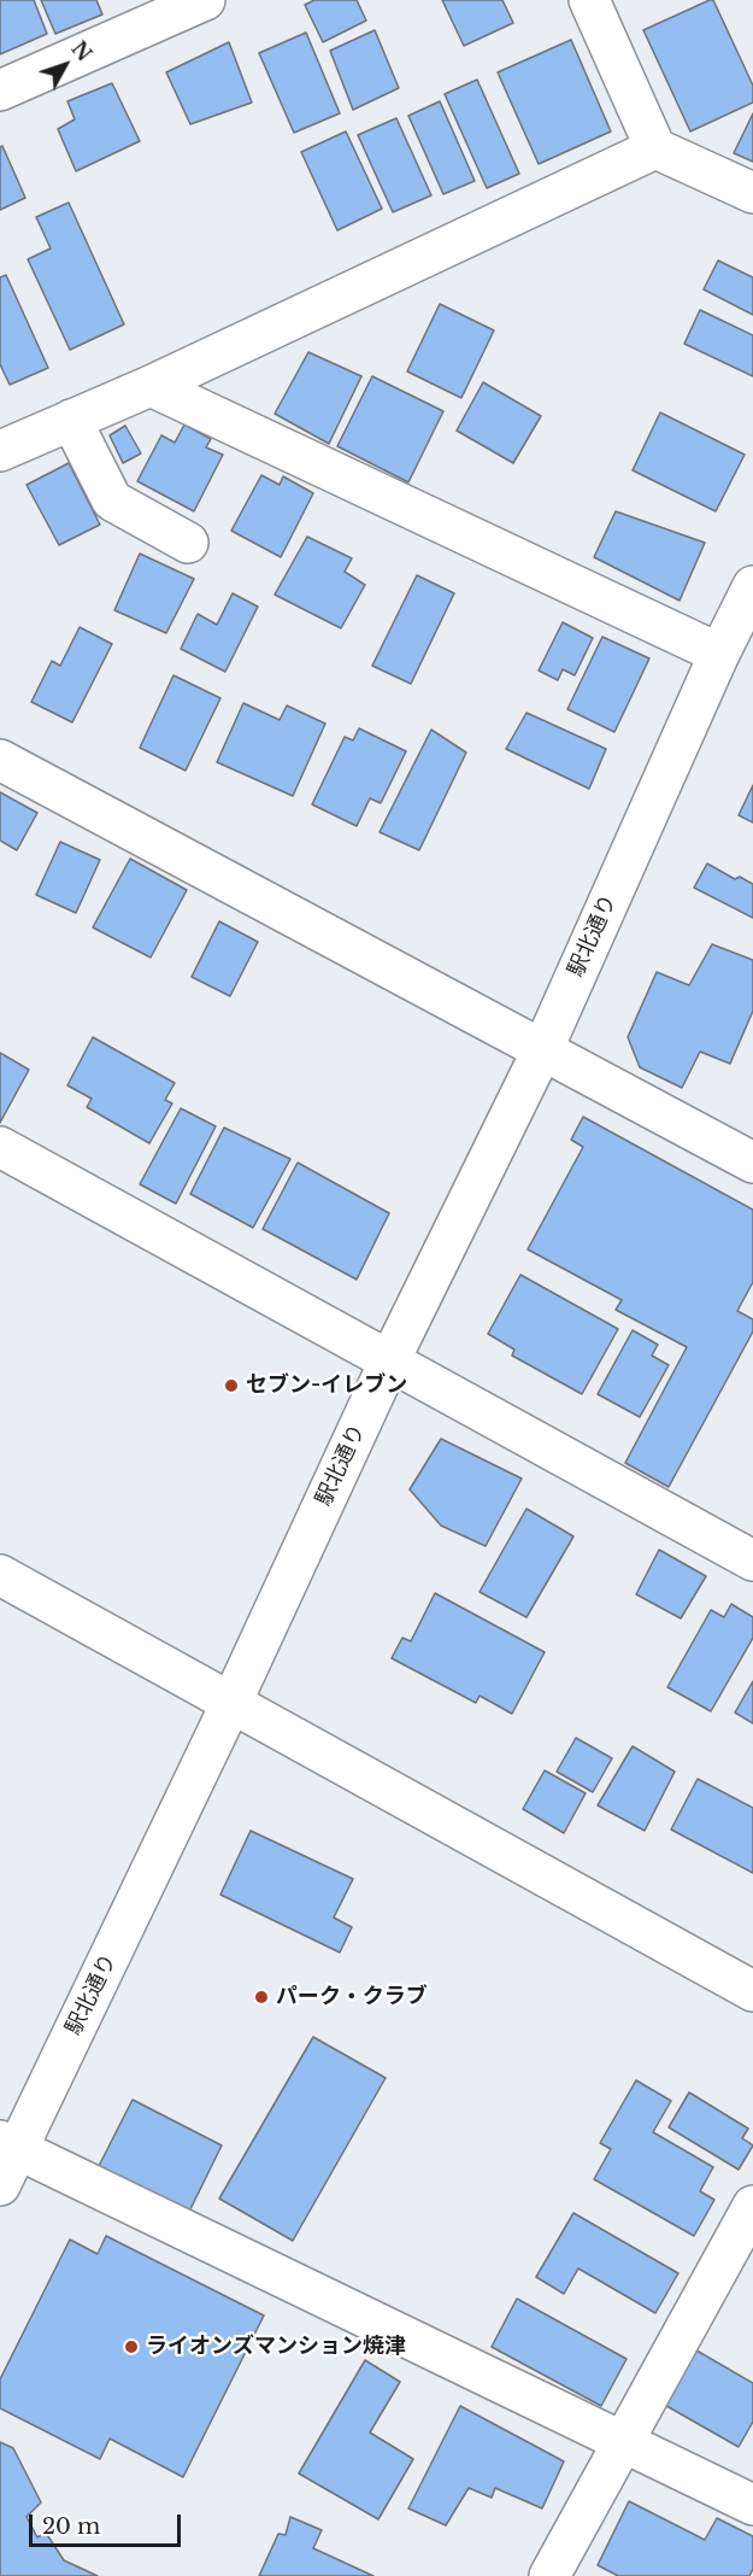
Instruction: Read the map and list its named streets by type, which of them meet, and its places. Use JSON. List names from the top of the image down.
{
  "streets": {
    "street": ["駅北通り"]
  },
  "places": ["セブン-イレブン", "パーク・クラブ", "ライオンズマンション焼津"],
  "scale_bar": "20 m",
  "north": "top right"
}
